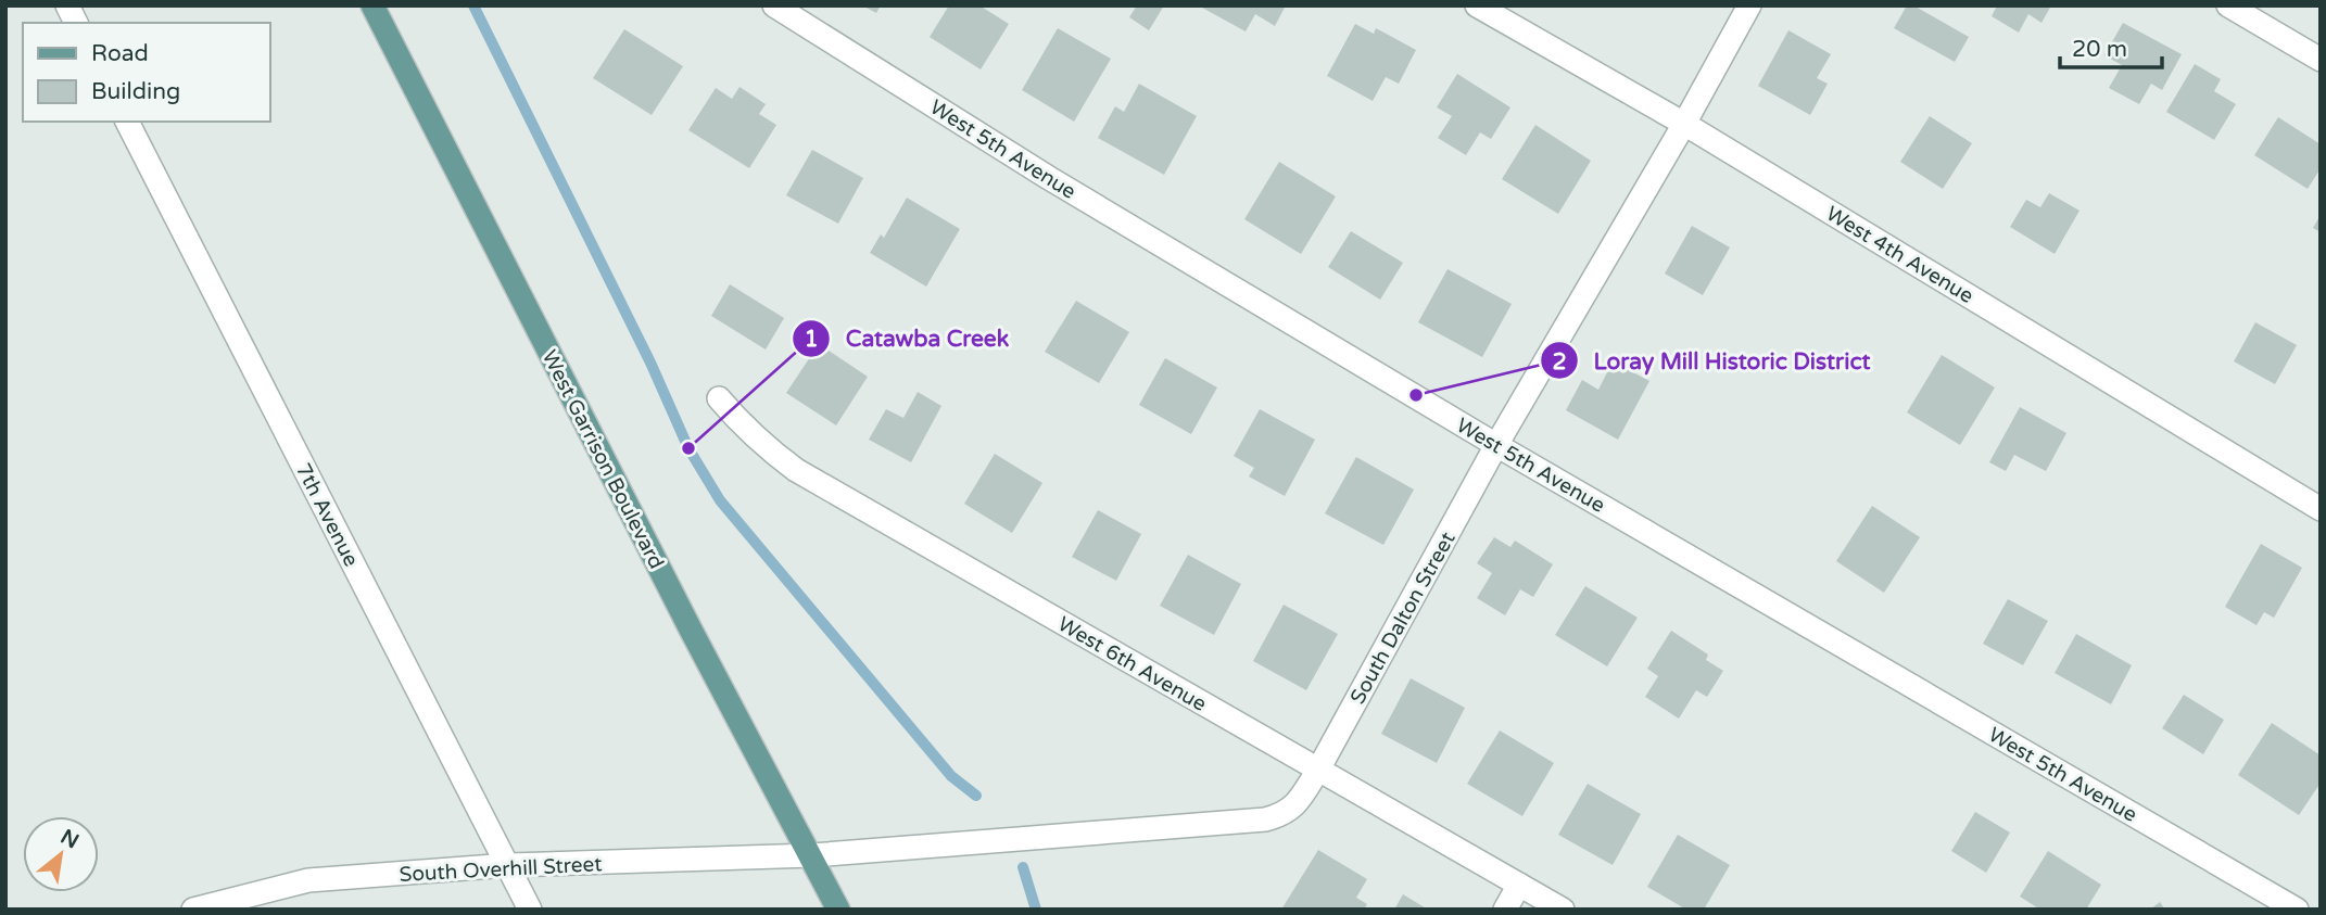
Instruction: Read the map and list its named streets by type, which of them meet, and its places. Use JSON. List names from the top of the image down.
{
  "streets": {
    "main road": ["West Garrison Boulevard"],
    "street": [
      "West 5th Avenue",
      "West 4th Avenue",
      "7th Avenue",
      "South Dalton Street",
      "West 6th Avenue",
      "South Overhill Street"
    ]
  },
  "crossings": [
    ["West 5th Avenue", "South Dalton Street"],
    ["West 4th Avenue", "South Dalton Street"],
    ["West Garrison Boulevard", "South Dalton Street"],
    ["West Garrison Boulevard", "South Overhill Street"],
    ["7th Avenue", "South Overhill Street"],
    ["South Dalton Street", "West 6th Avenue"],
    ["South Dalton Street", "South Overhill Street"]
  ],
  "places": ["Loray Mill Historic District", "Catawba Creek"],
  "legend": ["Road", "Building"],
  "scale_bar": "20 m",
  "north": "top right"
}
